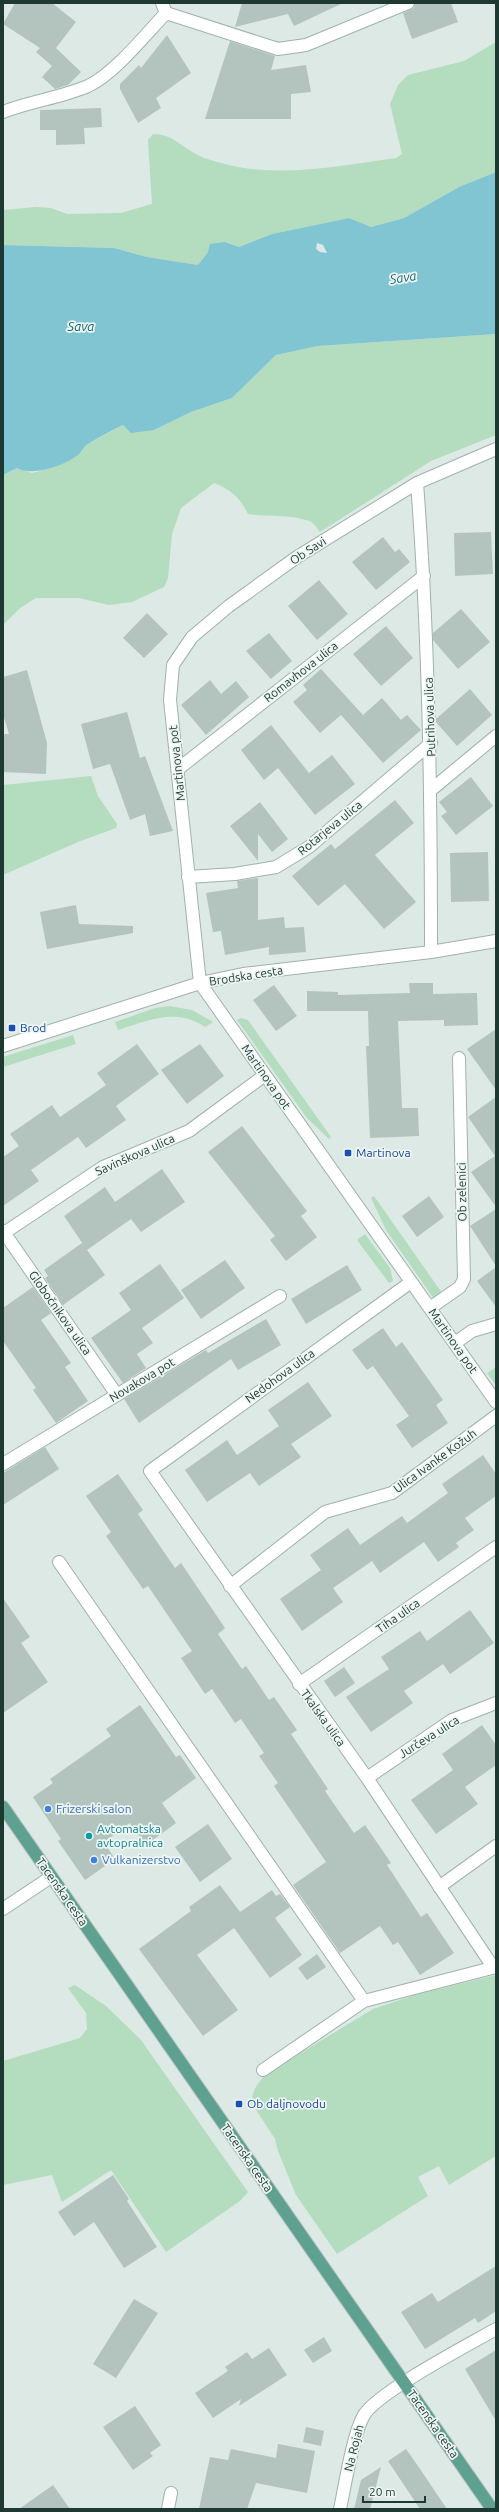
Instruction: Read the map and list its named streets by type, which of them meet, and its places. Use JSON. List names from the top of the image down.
{
  "streets": {
    "main road": ["Tacenska cesta"],
    "street": [
      "Ob Savi",
      "Romavhova ulica",
      "Putrihova ulica",
      "Martinova pot",
      "Rotarjeva ulica",
      "Brodska cesta",
      "Savinškova ulica",
      "Ob zelenici",
      "Globočnikova ulica",
      "Nedohova ulica",
      "Novakova pot",
      "Ulica Ivanke Kožuh",
      "Tiha ulica",
      "Tkalska ulica",
      "Jurčeva ulica",
      "Na Rojah"
    ]
  },
  "crossings": [
    ["Ob Savi", "Putrihova ulica"],
    ["Ob Savi", "Martinova pot"],
    ["Romavhova ulica", "Putrihova ulica"],
    ["Romavhova ulica", "Martinova pot"],
    ["Putrihova ulica", "Rotarjeva ulica"],
    ["Putrihova ulica", "Brodska cesta"],
    ["Martinova pot", "Rotarjeva ulica"],
    ["Martinova pot", "Brodska cesta"],
    ["Martinova pot", "Savinškova ulica"],
    ["Martinova pot", "Ob zelenici"],
    ["Martinova pot", "Nedohova ulica"],
    ["Savinškova ulica", "Globočnikova ulica"],
    ["Globočnikova ulica", "Novakova pot"],
    ["Nedohova ulica", "Tkalska ulica"],
    ["Ulica Ivanke Kožuh", "Tkalska ulica"],
    ["Tiha ulica", "Tkalska ulica"],
    ["Tkalska ulica", "Jurčeva ulica"],
    ["Tacenska cesta", "Na Rojah"]
  ],
  "water": ["Sava"],
  "places": {
    "transit": ["Brod", "Martinova", "Ob daljnovodu"],
    "other": ["Frizerski salon", "Avtomatska avtopralnica", "Vulkanizerstvo"]
  },
  "scale_bar": "20 m"
}
